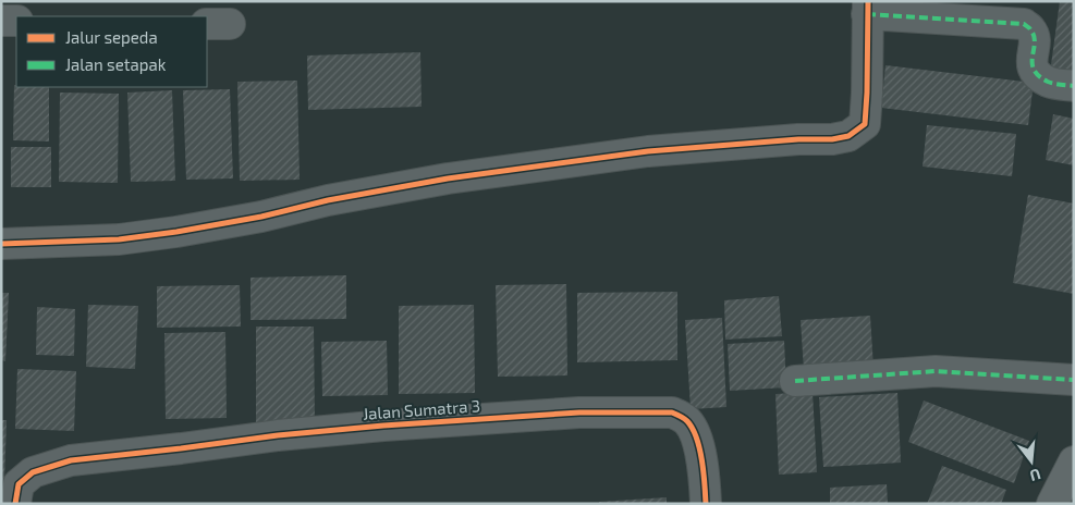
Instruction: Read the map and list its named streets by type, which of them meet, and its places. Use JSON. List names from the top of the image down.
{
  "streets": {
    "street": ["Jalan Sumatra 3"]
  },
  "legend": ["Jalur sepeda", "Jalan setapak"],
  "north": "bottom"
}
